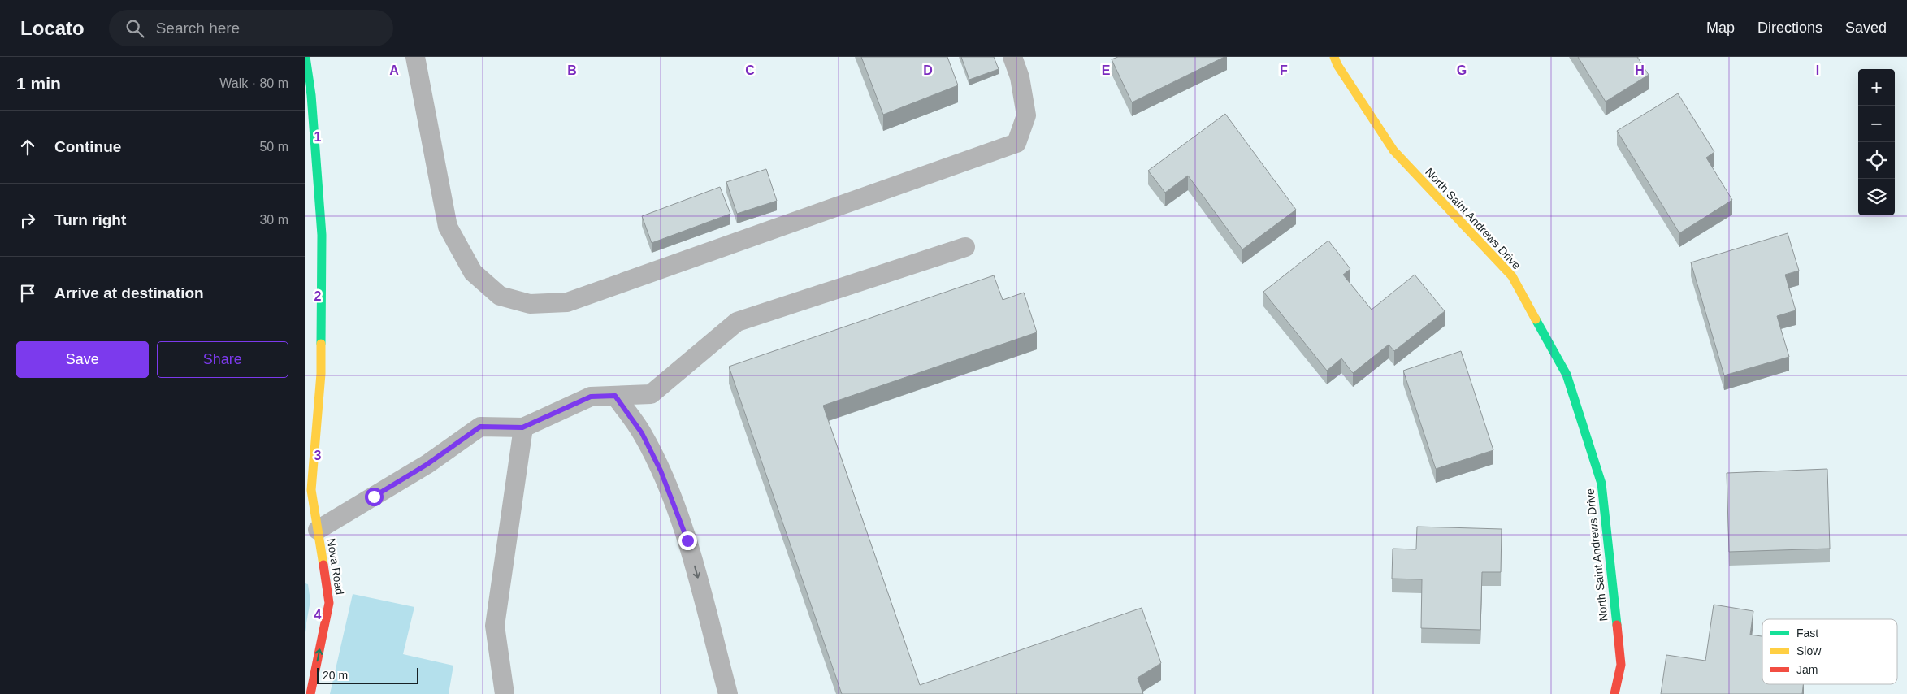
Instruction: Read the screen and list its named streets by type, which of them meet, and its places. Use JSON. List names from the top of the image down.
{
  "streets": {
    "street": ["North Saint Andrews Drive", "Nova Road"]
  },
  "legend": ["Fast", "Slow", "Jam"],
  "scale_bar": "20 m",
  "page": {
    "header": "Locato",
    "search": "Search here",
    "nav": ["Map", "Directions", "Saved"],
    "heading": ["1 min", "Walk · 80 m"],
    "map_buttons": ["+", "−"],
    "list": [
      ["Continue", "50 m"],
      ["Turn right", "30 m"],
      "Arrive at destination"
    ],
    "buttons": ["Save", "Share"],
    "scale": "20 m"
  },
  "grid": {
    "columns": [
      "A",
      "B",
      "C",
      "D",
      "E",
      "F",
      "G",
      "H",
      "I"
    ],
    "rows": [
      "1",
      "2",
      "3",
      "4"
    ]
  }
}
